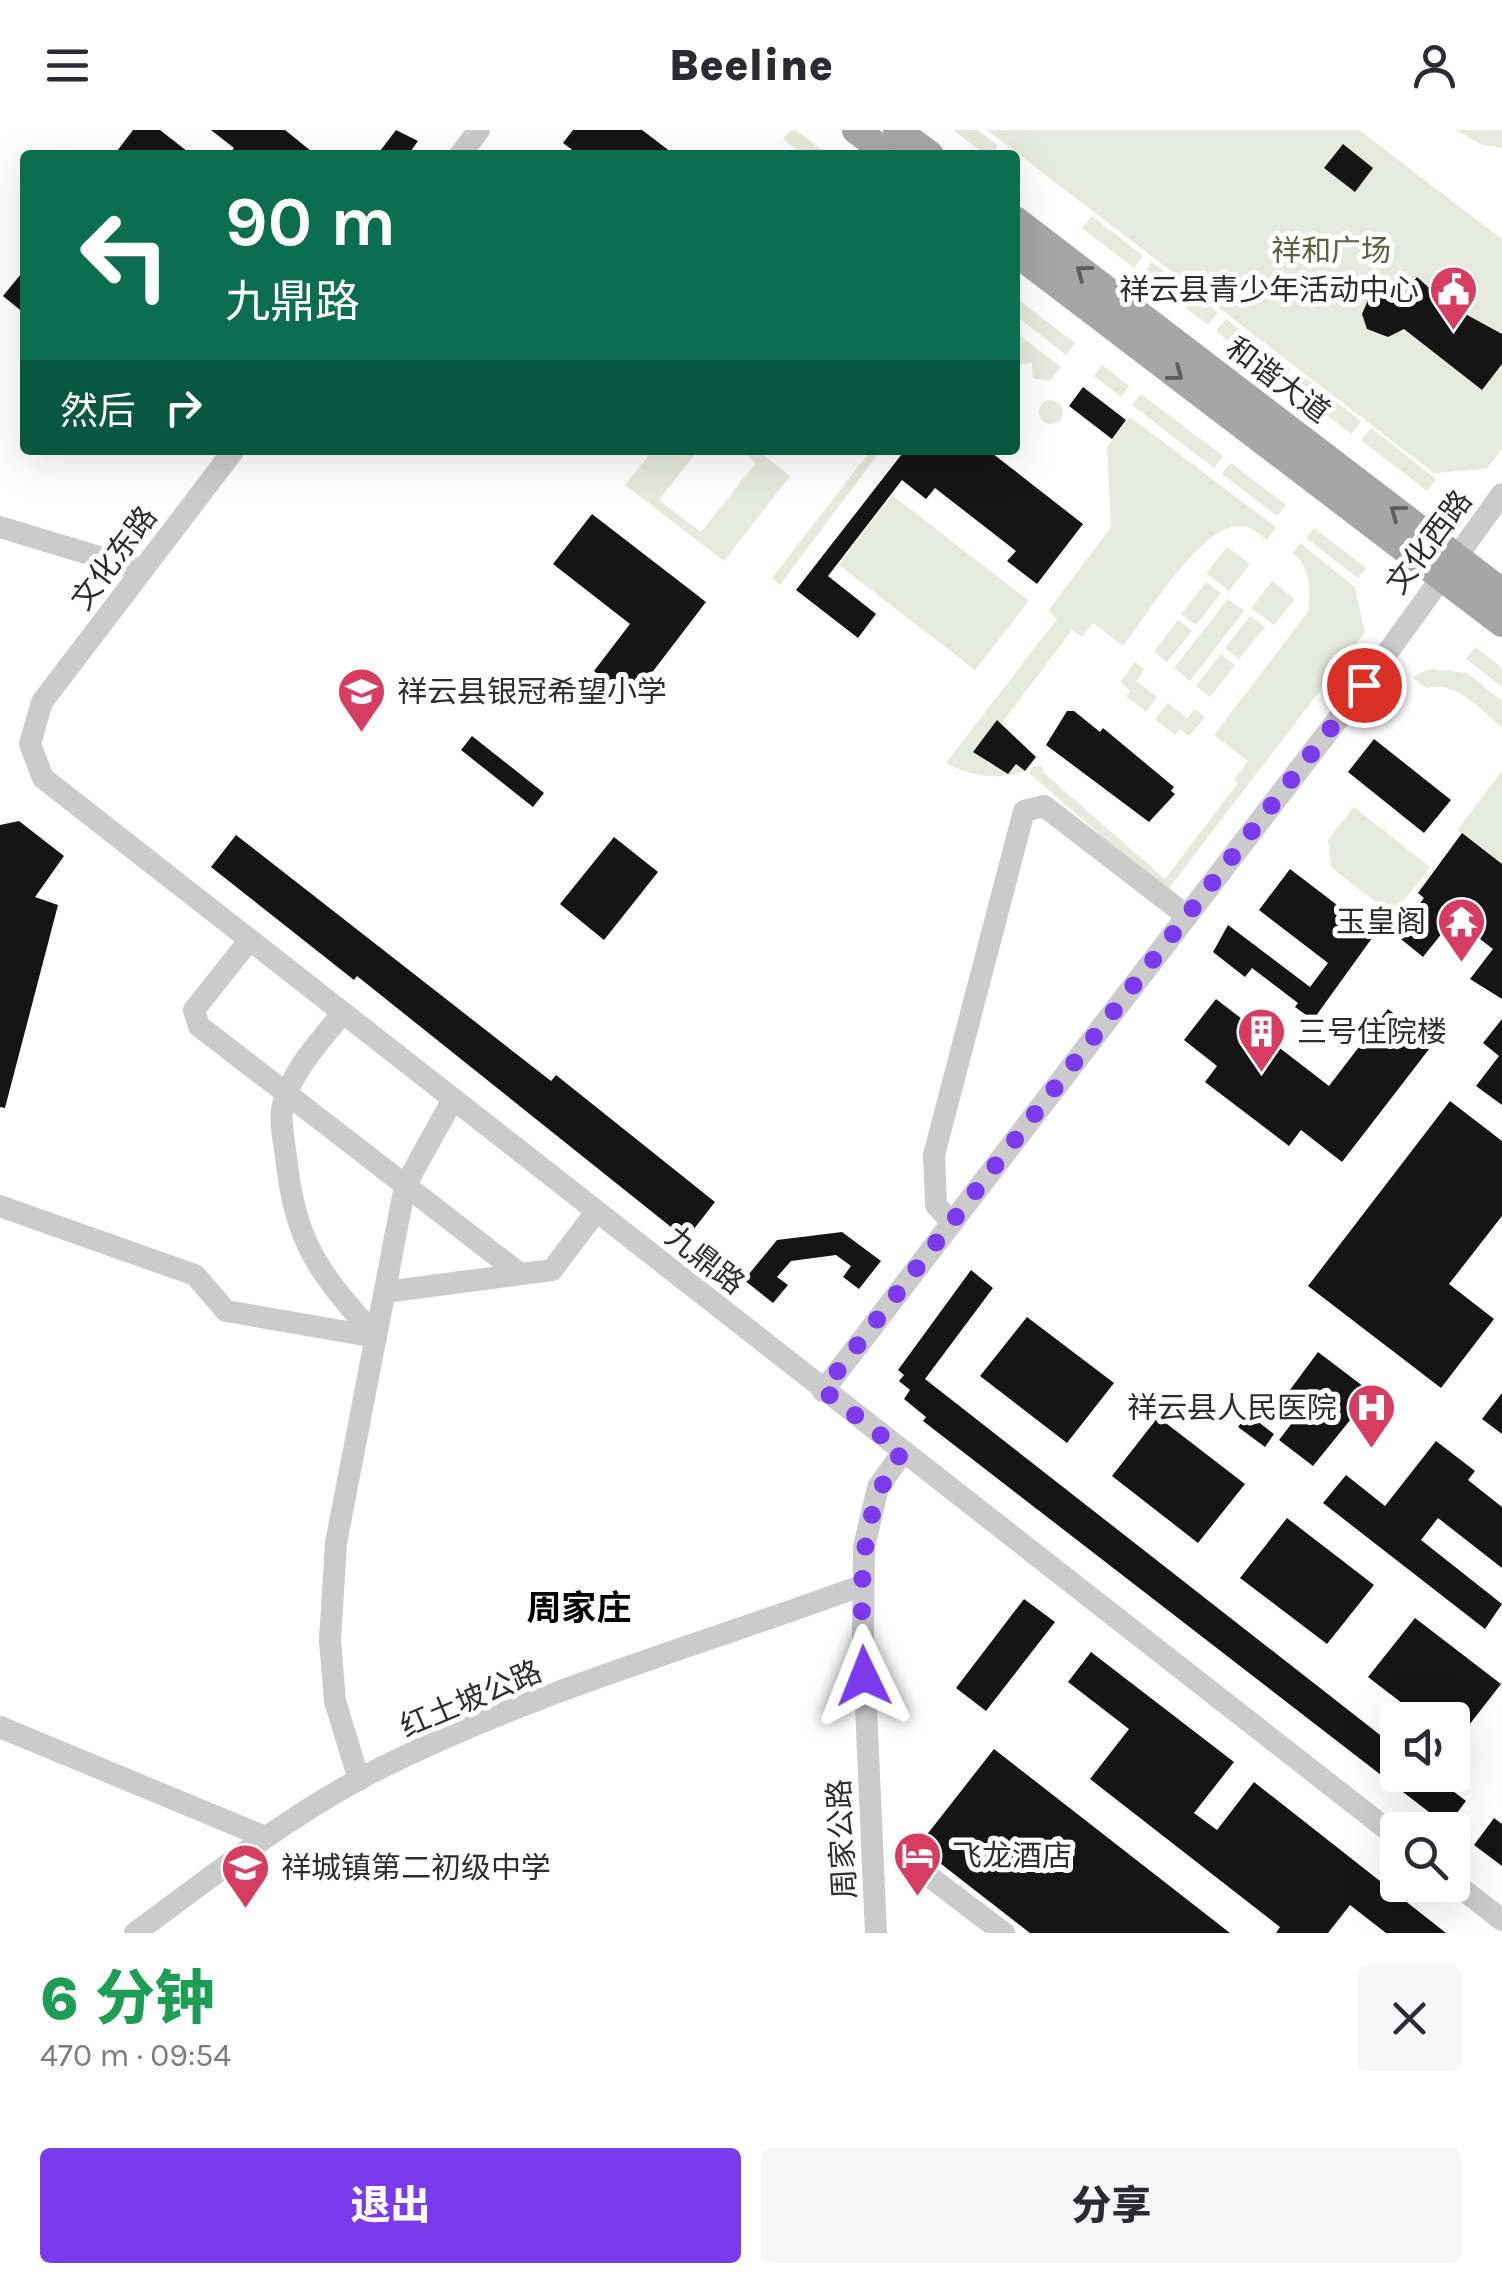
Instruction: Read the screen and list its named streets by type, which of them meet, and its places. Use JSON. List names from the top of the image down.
{
  "streets": {
    "main road": ["和谐大道"],
    "street": [
      "文化西路",
      "文化东路",
      "九鼎路",
      "红土坡公路",
      "周家公路"
    ]
  },
  "crossings": [
    ["和谐大道", "文化西路"],
    ["文化西路", "九鼎路"],
    ["文化东路", "九鼎路"],
    ["九鼎路", "周家公路"],
    ["红土坡公路", "周家公路"]
  ],
  "districts": ["周家庄"],
  "parks": ["祥和广场"],
  "places": {
    "public building": ["祥云县青少年活动中心"],
    "school or university": ["祥云县银冠希望小学", "祥城镇第二初级中学"],
    "temple": ["玉皇阁"],
    "building": ["三号住院楼"],
    "hospital": ["祥云县人民医院"],
    "hotel": ["飞龙酒店"]
  },
  "page": {
    "header": "Beeline",
    "turn": ["90 m", "九鼎路"],
    "then": "然后",
    "heading": ["6 分钟", "470 m · 09:54"],
    "buttons": ["退出", "分享"]
  }
}
